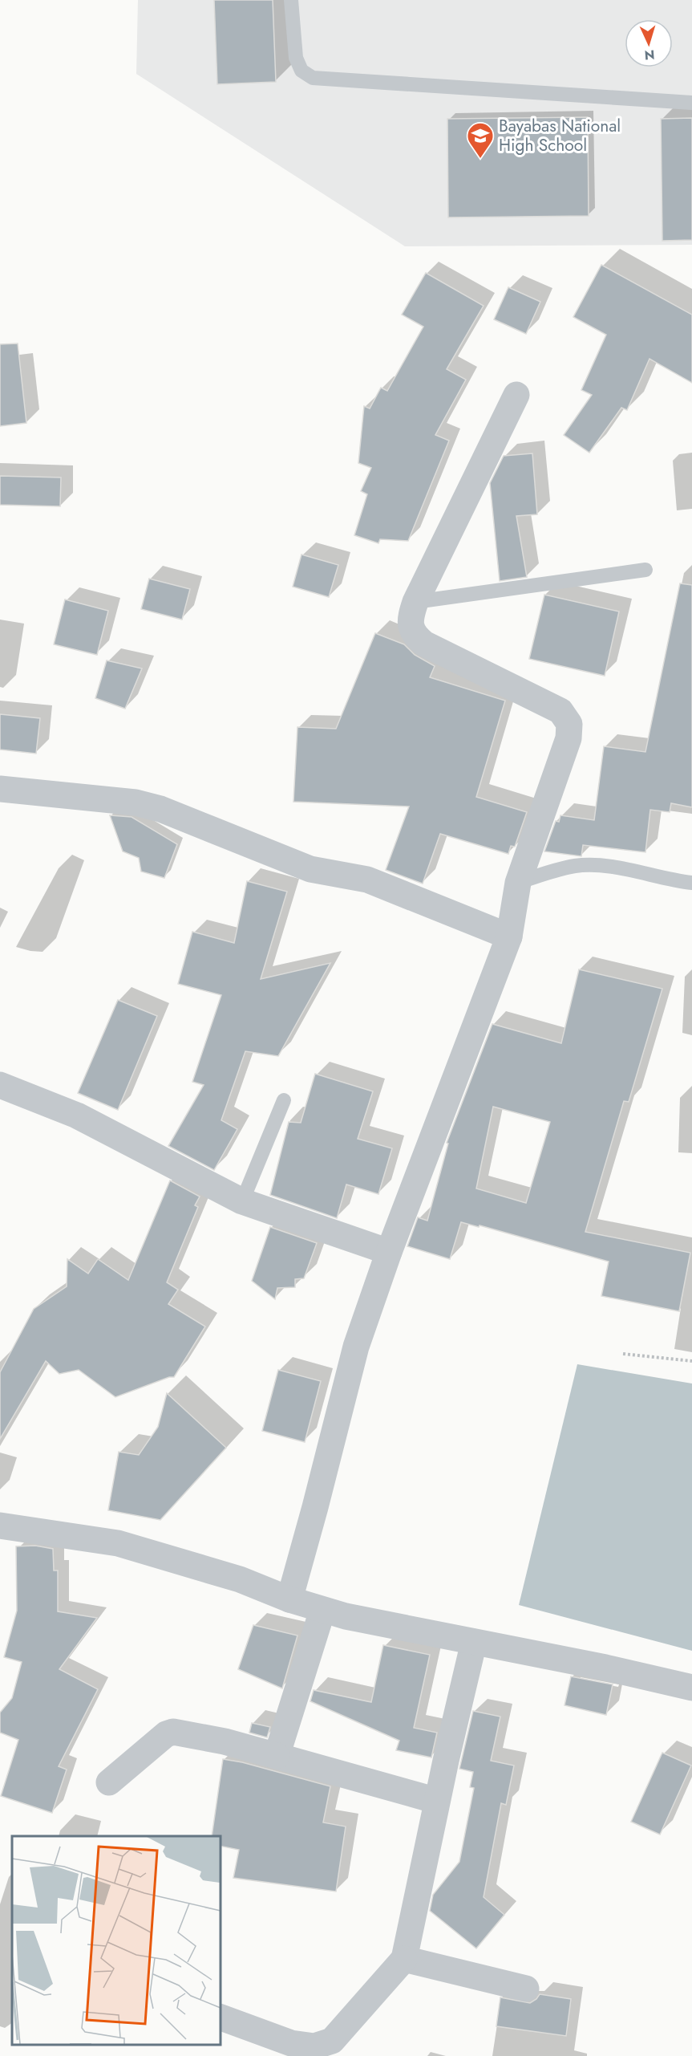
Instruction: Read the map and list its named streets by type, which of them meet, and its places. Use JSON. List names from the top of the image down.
{
  "places": {
    "school or university": ["Bayabas National High School"]
  },
  "north": "bottom"
}
